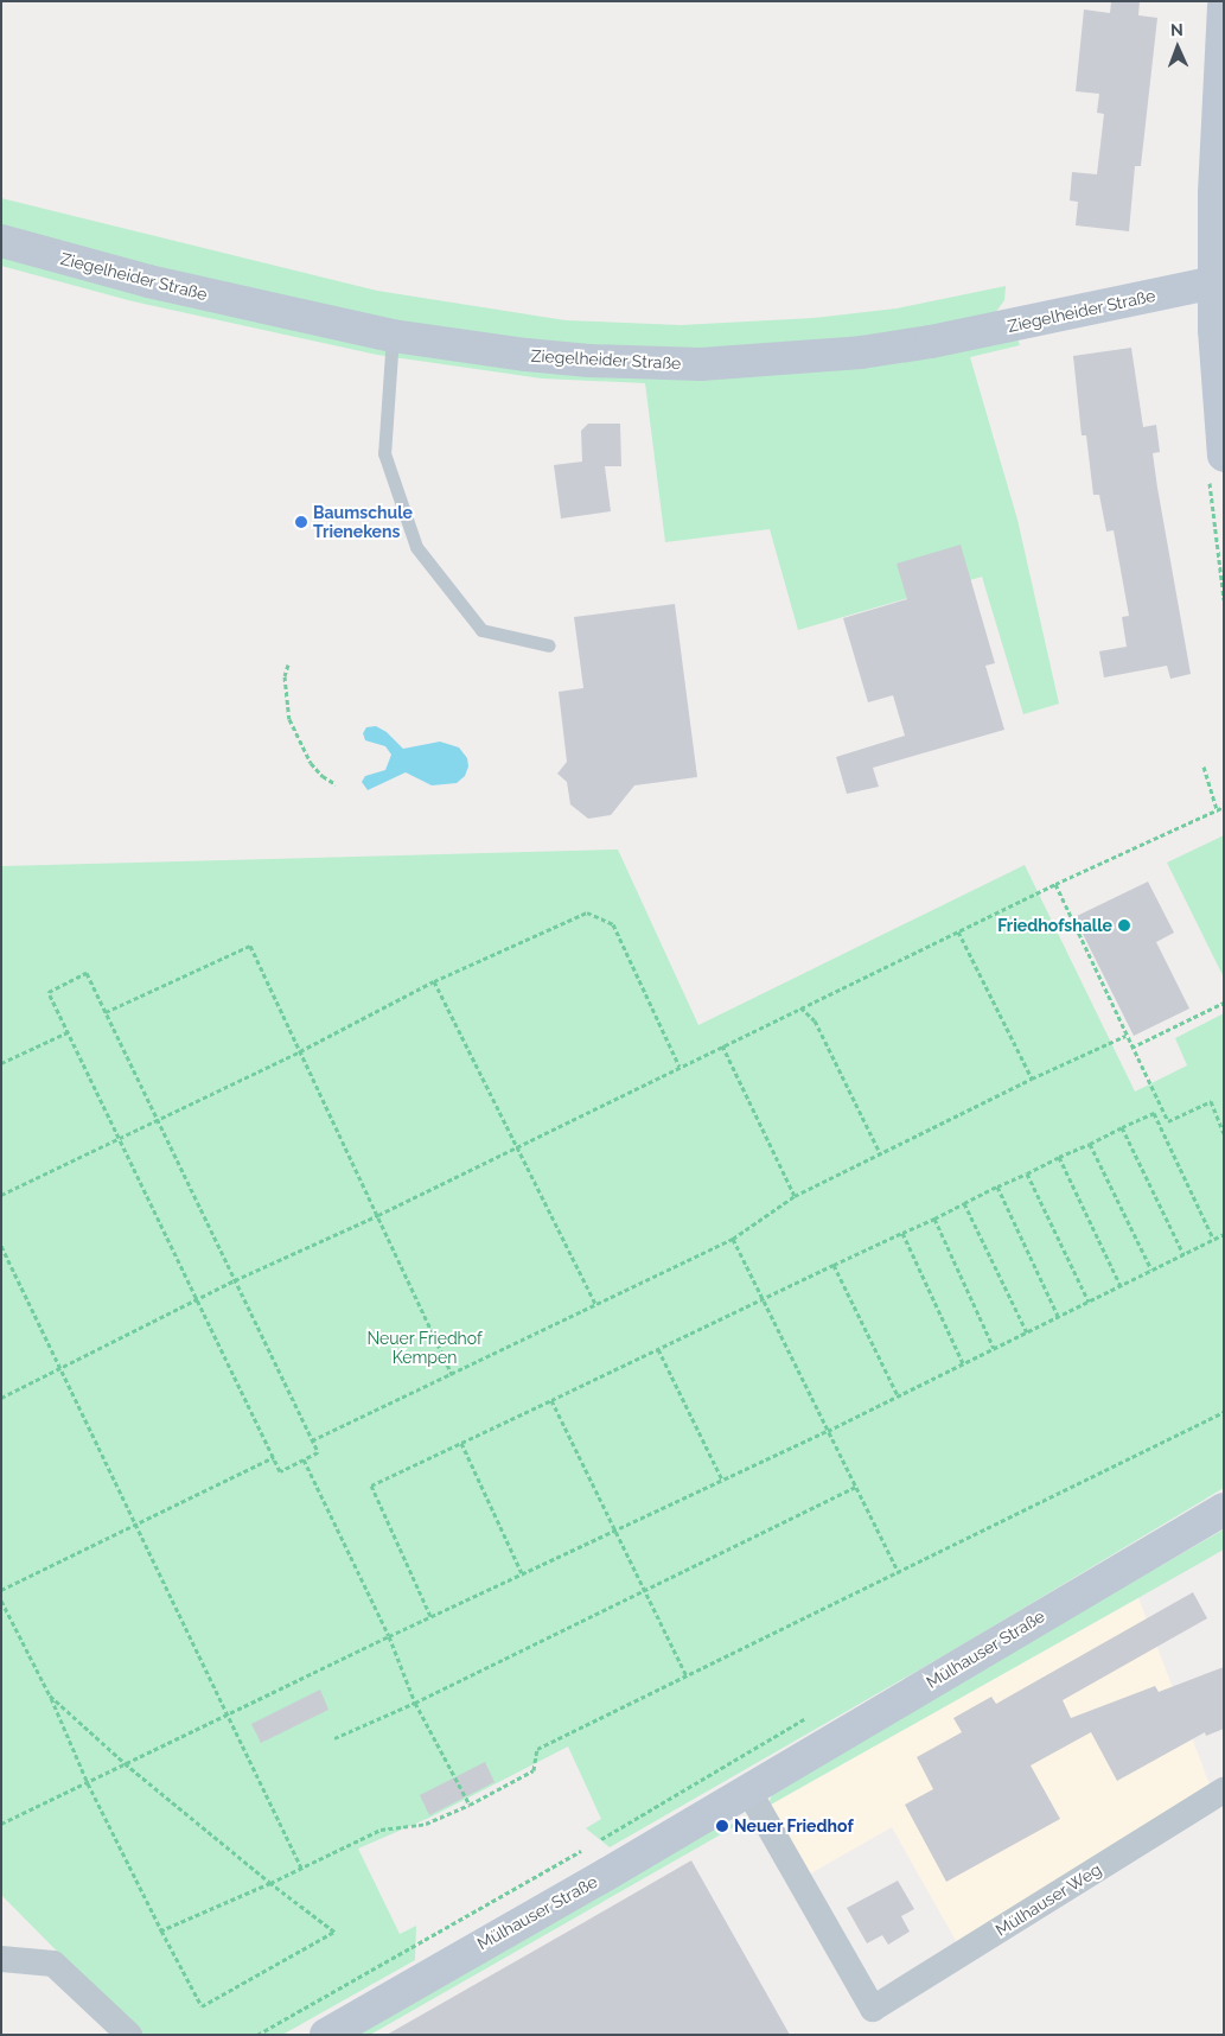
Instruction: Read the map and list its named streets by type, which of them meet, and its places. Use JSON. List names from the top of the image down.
{
  "streets": {
    "street": ["Ziegelheider Straße", "Mülhauser Straße", "Mülhauser Weg"]
  },
  "crossings": [
    ["Mülhauser Straße", "Mülhauser Weg"]
  ],
  "parks": ["Neuer Friedhof Kempen"],
  "places": ["Baumschule Trienekens", "Friedhofshalle", "Neuer Friedhof"],
  "north": "top"
}
